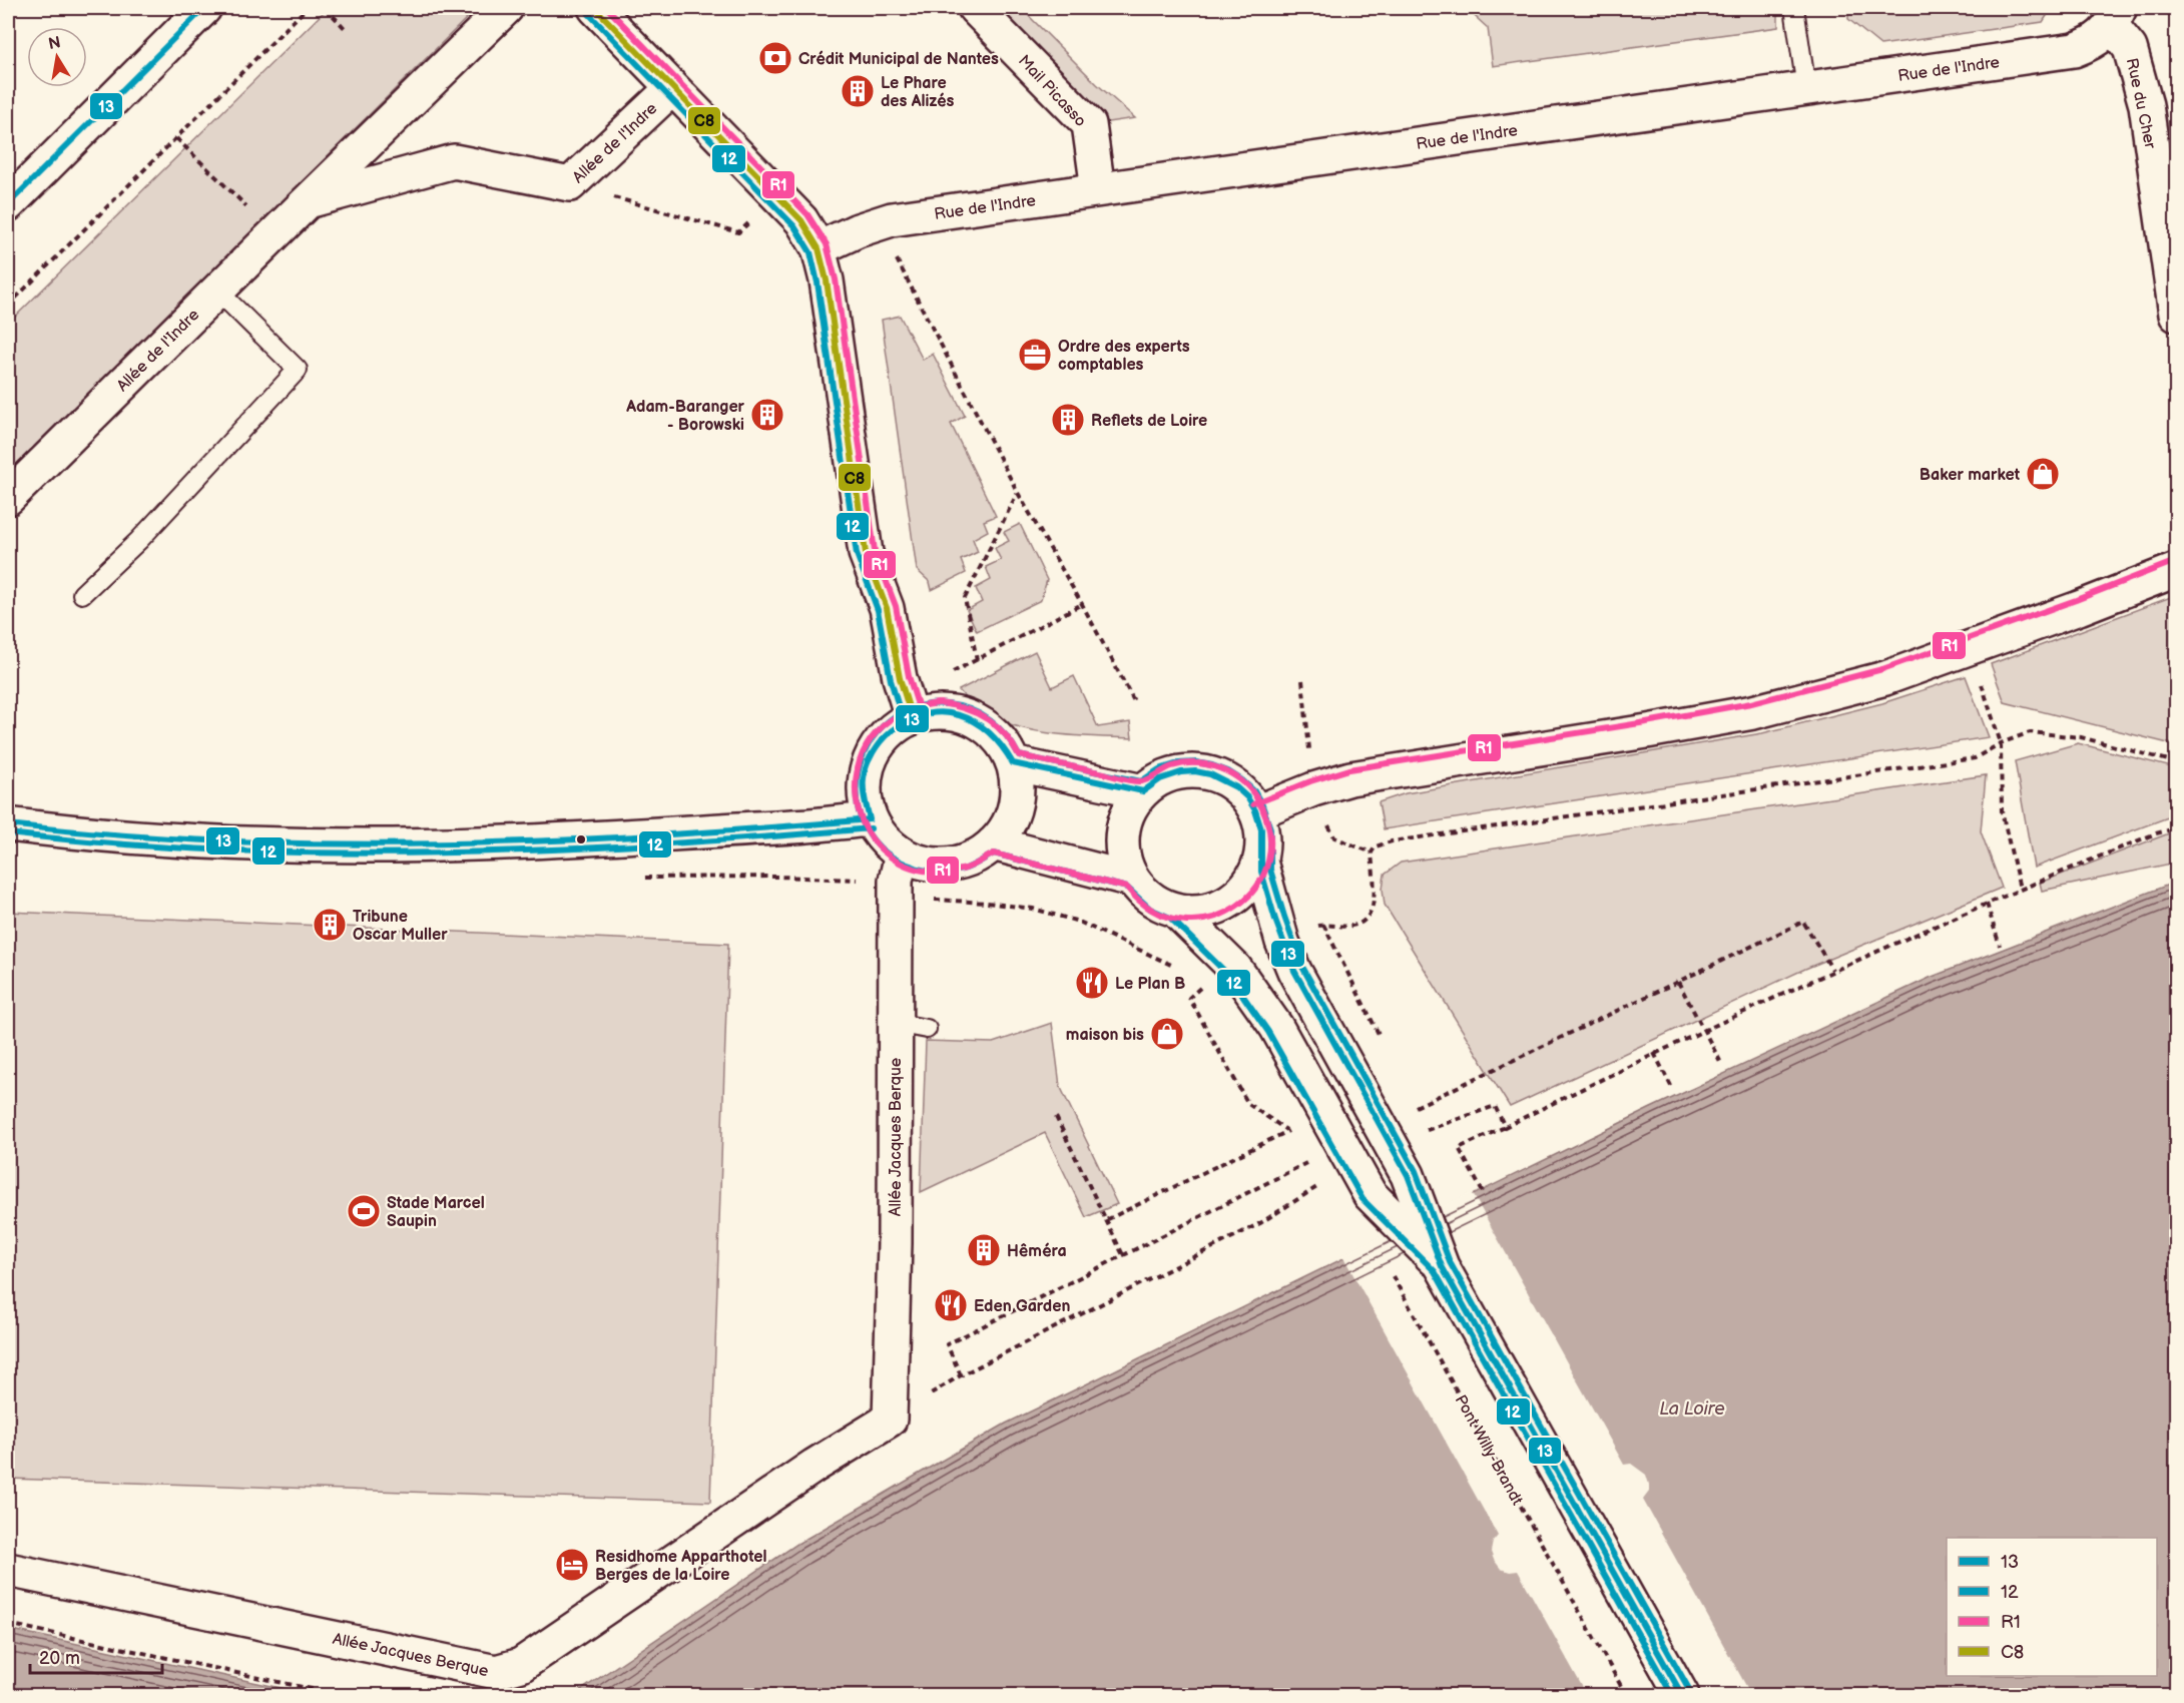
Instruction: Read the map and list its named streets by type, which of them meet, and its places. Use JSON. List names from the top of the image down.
{
  "streets": {
    "street": [
      "Rue de l'Indre",
      "Mail Picasso",
      "Rue du Cher",
      "Allée de l'Indre",
      "Allée Jacques Berque"
    ],
    "path": ["Pont Willy-Brandt"]
  },
  "crossings": [
    ["Rue de l'Indre", "Mail Picasso"],
    ["Rue de l'Indre", "Rue du Cher"]
  ],
  "water": ["La Loire"],
  "places": {
    "bank": ["Crédit Municipal de Nantes"],
    "building": [
      "Le Phare des Alizés",
      "Adam-Baranger - Borowski",
      "Reflets de Loire",
      "Tribune Oscar Muller",
      "Hêméra"
    ],
    "office": ["Ordre des experts comptables"],
    "shop": ["Baker market", "maison bis"],
    "restaurant": ["Le Plan B", "Eden Garden"],
    "sports": ["Stade Marcel Saupin"],
    "hotel": ["Residhome Apparthotel Berges de la Loire"]
  },
  "lines": [
    "transit line 13",
    "transit line R1",
    "transit line C8",
    "transit line 12"
  ],
  "legend": [
    "13",
    "12",
    "R1",
    "C8"
  ],
  "scale_bar": "20 m",
  "north": "top"
}
